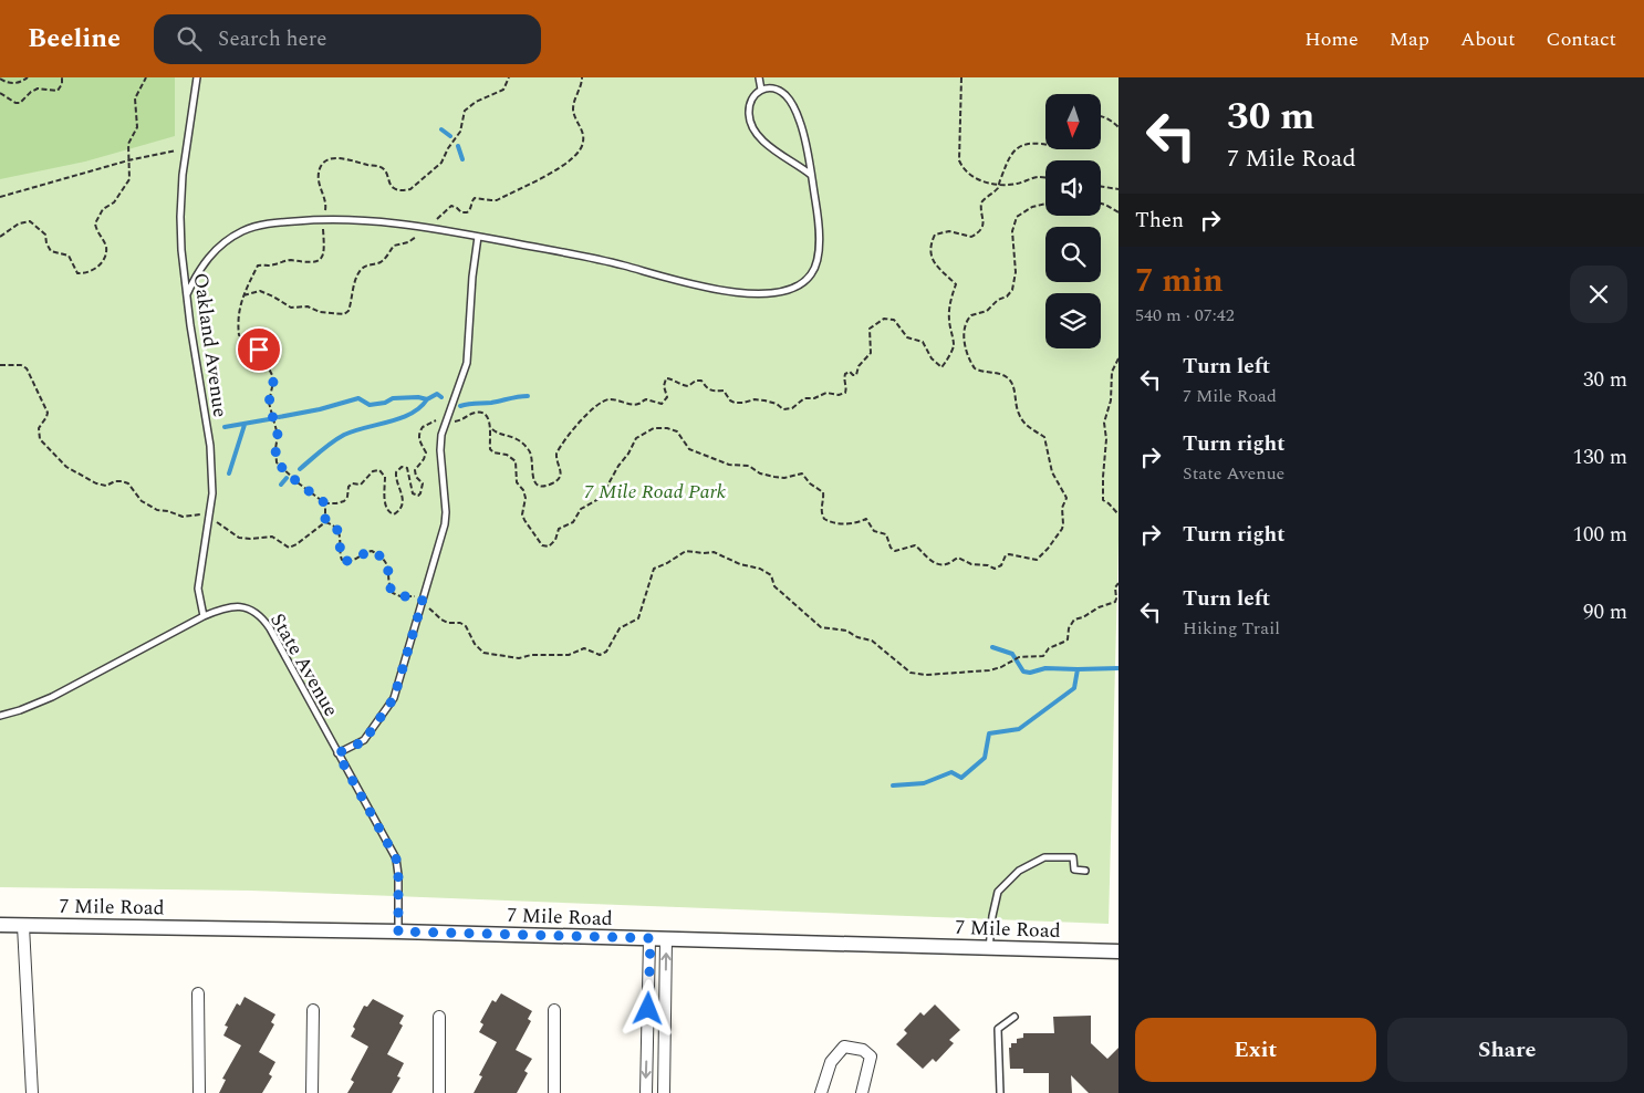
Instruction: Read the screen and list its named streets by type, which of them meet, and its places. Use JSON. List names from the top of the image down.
{
  "streets": {
    "street": ["7 Mile Road"],
    "lane": ["Oakland Avenue", "State Avenue"]
  },
  "crossings": [
    ["Oakland Avenue", "State Avenue"],
    ["State Avenue", "7 Mile Road"]
  ],
  "parks": ["7 Mile Road Park"],
  "north": "bottom",
  "page": {
    "header": "Beeline",
    "search": "Search here",
    "nav": [
      "Home",
      "Map",
      "About",
      "Contact"
    ],
    "turn": ["30 m", "7 Mile Road"],
    "then": "Then",
    "heading": ["7 min", "540 m · 07:42"],
    "list": [
      {
        "name": "Turn left",
        "note": "7 Mile Road",
        "value": "30 m"
      },
      {
        "name": "Turn right",
        "note": "State Avenue",
        "value": "130 m"
      },
      {
        "name": "Turn right",
        "value": "100 m"
      },
      {
        "name": "Turn left",
        "note": "Hiking Trail",
        "value": "90 m"
      }
    ],
    "buttons": ["Exit", "Share"]
  }
}
